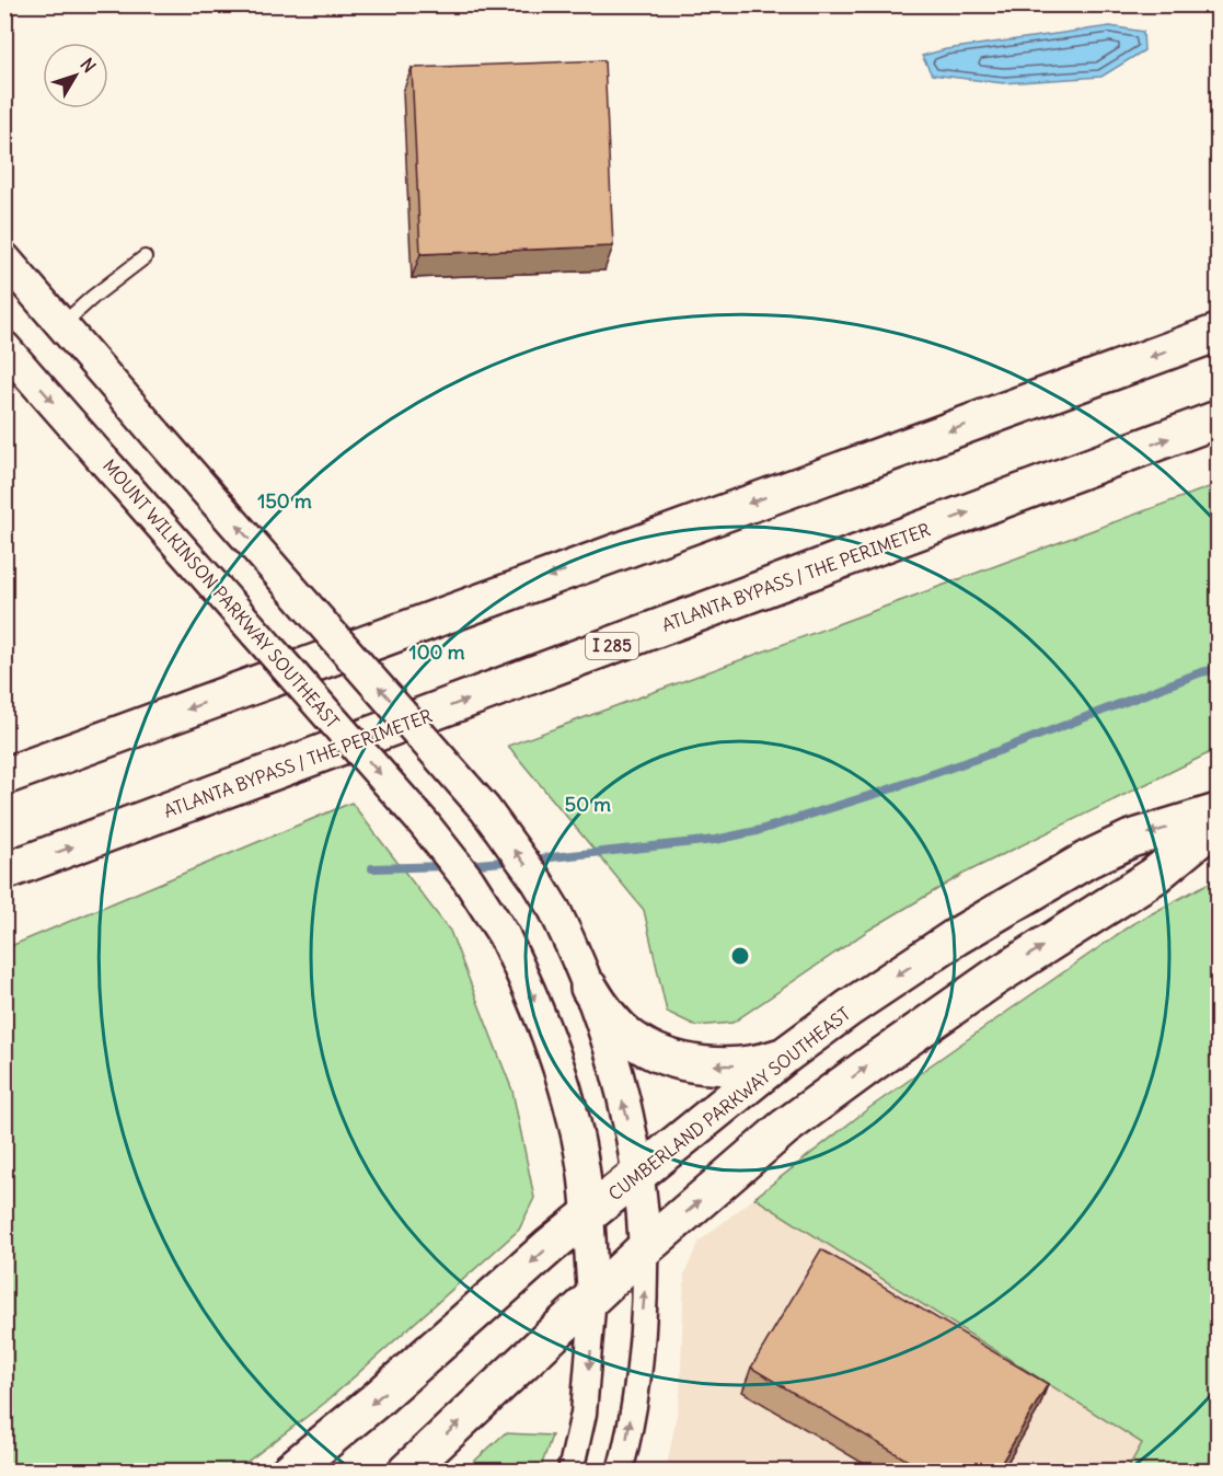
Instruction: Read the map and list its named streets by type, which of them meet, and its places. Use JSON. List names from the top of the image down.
{
  "streets": {
    "main road": ["ATLANTA BYPASS / THE PERIMETER", "I 285", "CUMBERLAND PARKWAY SOUTHEAST"],
    "street": ["MOUNT WILKINSON PARKWAY SOUTHEAST"]
  },
  "crossings": [
    ["MOUNT WILKINSON PARKWAY SOUTHEAST", "CUMBERLAND PARKWAY SOUTHEAST"]
  ],
  "north": "top right",
  "rings": ["150 m", "100 m", "50 m"]
}
